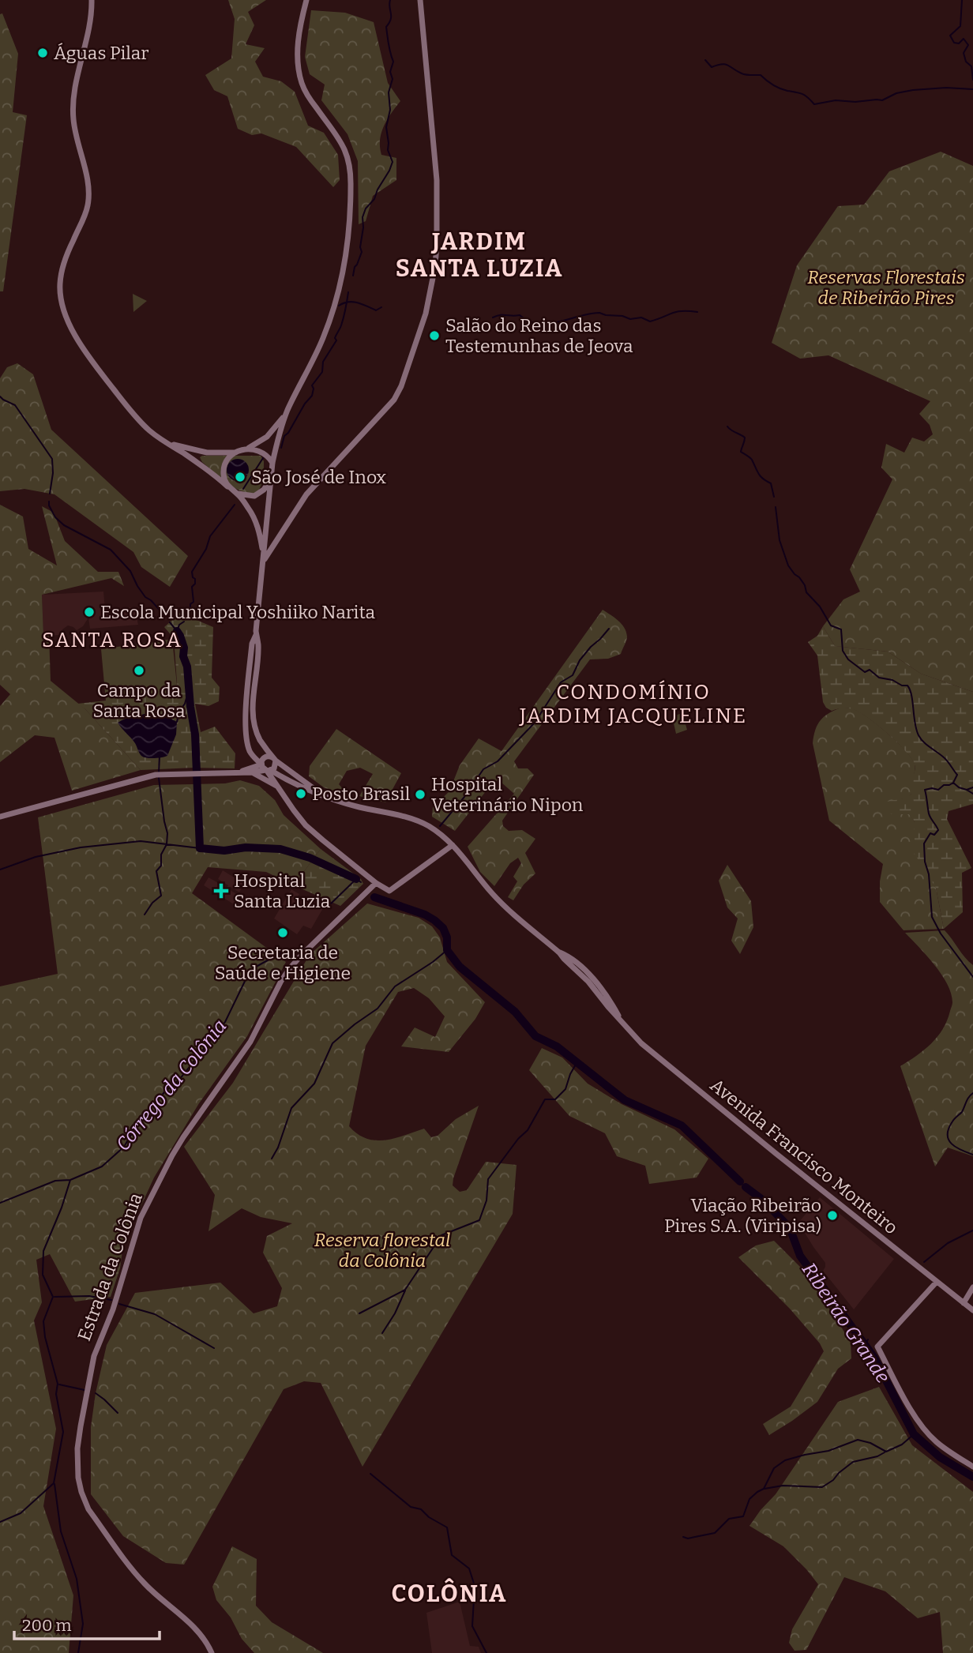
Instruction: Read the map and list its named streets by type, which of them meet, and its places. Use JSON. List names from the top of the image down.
{
  "streets": {
    "main road": ["Avenida Francisco Monteiro", "Estrada da Colônia"]
  },
  "districts": [
    "JARDIM SANTA LUZIA",
    "SANTA ROSA",
    "CONDOMÍNIO JARDIM JACQUELINE",
    "COLÔNIA"
  ],
  "water": ["Córrego da Colônia", "Ribeirão Grande"],
  "parks": ["Reservas Florestais de Ribeirão Pires", "Reserva florestal da Colônia"],
  "places": {
    "other": [
      "Águas Pilar",
      "Salão do Reino das Testemunhas de Jeova",
      "São José de Inox",
      "Escola Municipal Yoshiiko Narita",
      "Campo da Santa Rosa",
      "Posto Brasil",
      "Hospital Veterinário Nipon",
      "Secretaria de Saúde e Higiene",
      "Viação Ribeirão Pires S.A. (Viripisa)"
    ],
    "health": ["Hospital Santa Luzia"]
  },
  "scale_bar": "200 m"
}
